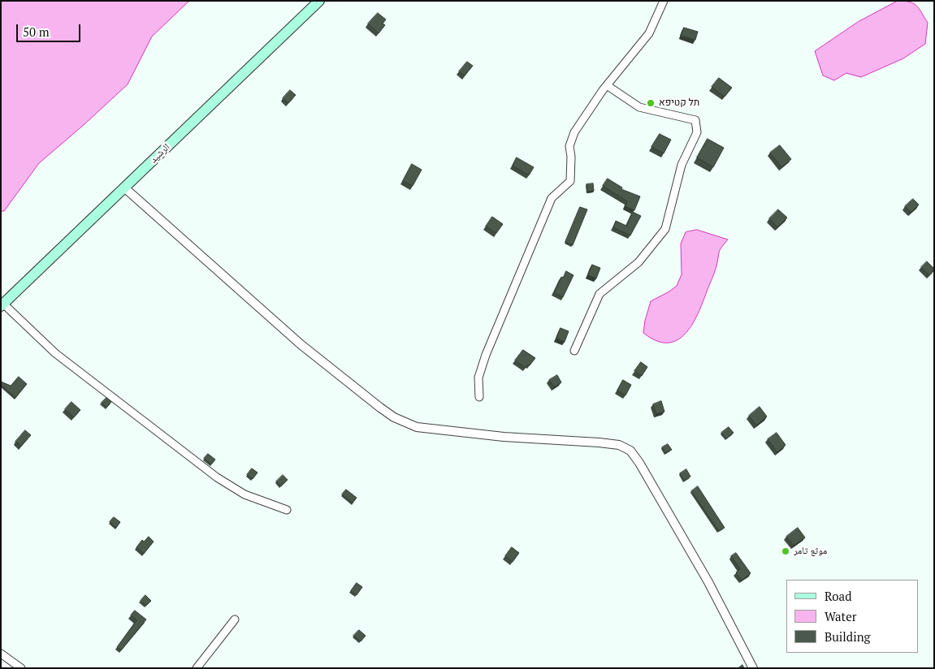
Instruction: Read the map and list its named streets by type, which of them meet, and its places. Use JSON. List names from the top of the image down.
{
  "streets": {
    "main road": ["الرشيد"]
  },
  "places": ["תל קטיפא", "موثع تامر"],
  "legend": ["Road", "Water", "Building"],
  "scale_bar": "50 m"
}
